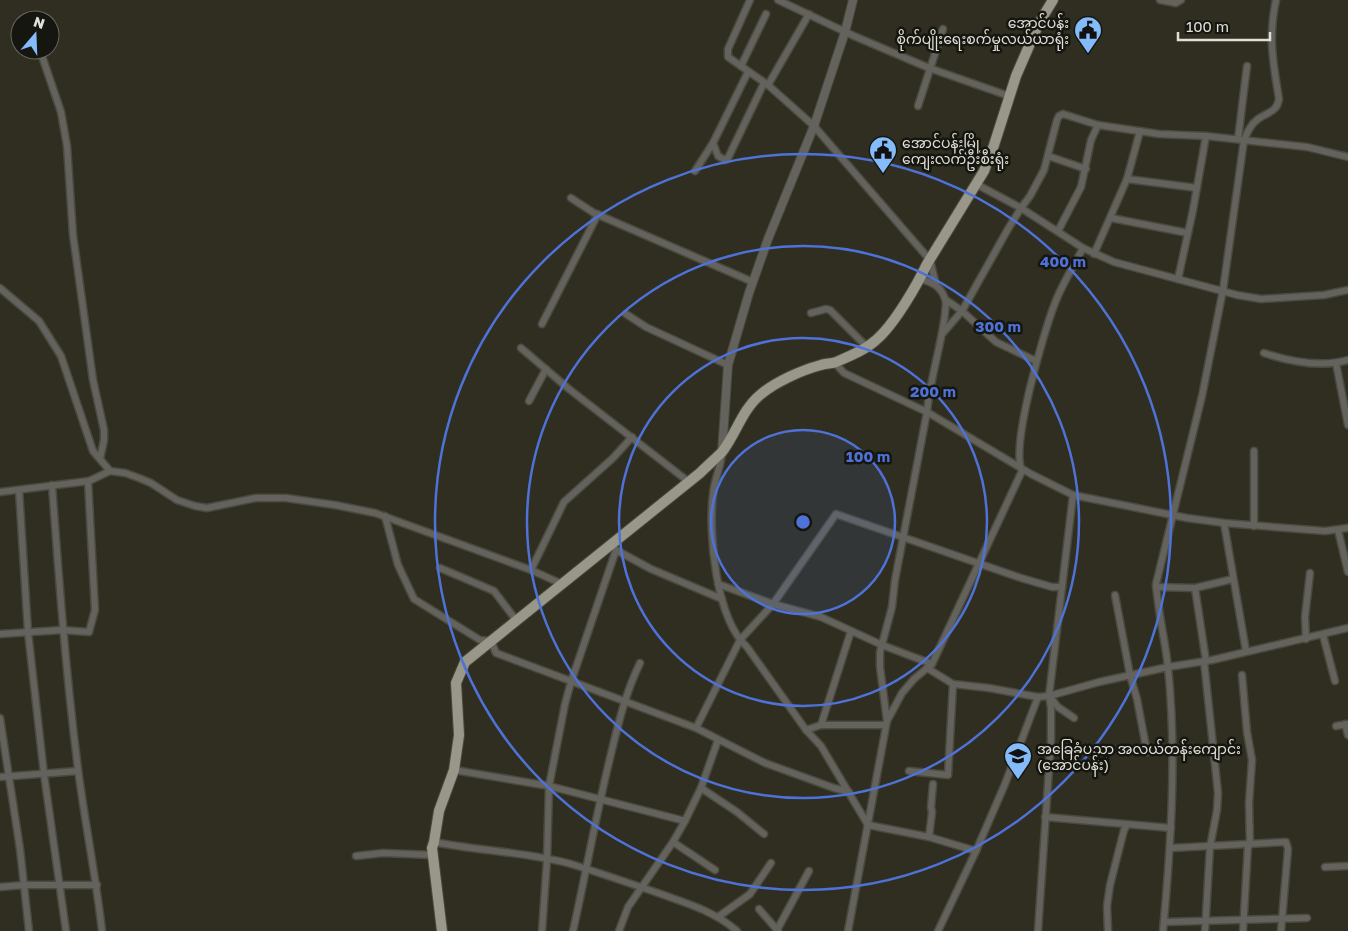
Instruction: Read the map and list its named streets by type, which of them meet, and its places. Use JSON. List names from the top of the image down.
{
  "places": {
    "public building": ["အောင်ပန်း စိုက်ပျိုးရေးစက်မှုလယ်ယာရုံး", "အောင်ပန်းမြို့ ကျေးလက်ဦးစီးရုံး"],
    "school or university": ["အခြေခံပညာ အလယ်တန်းကျောင်း (အောင်ပန်း)"]
  },
  "scale_bar": "100 m",
  "north": "top",
  "rings": [
    "400 m",
    "300 m",
    "200 m",
    "100 m"
  ]
}
